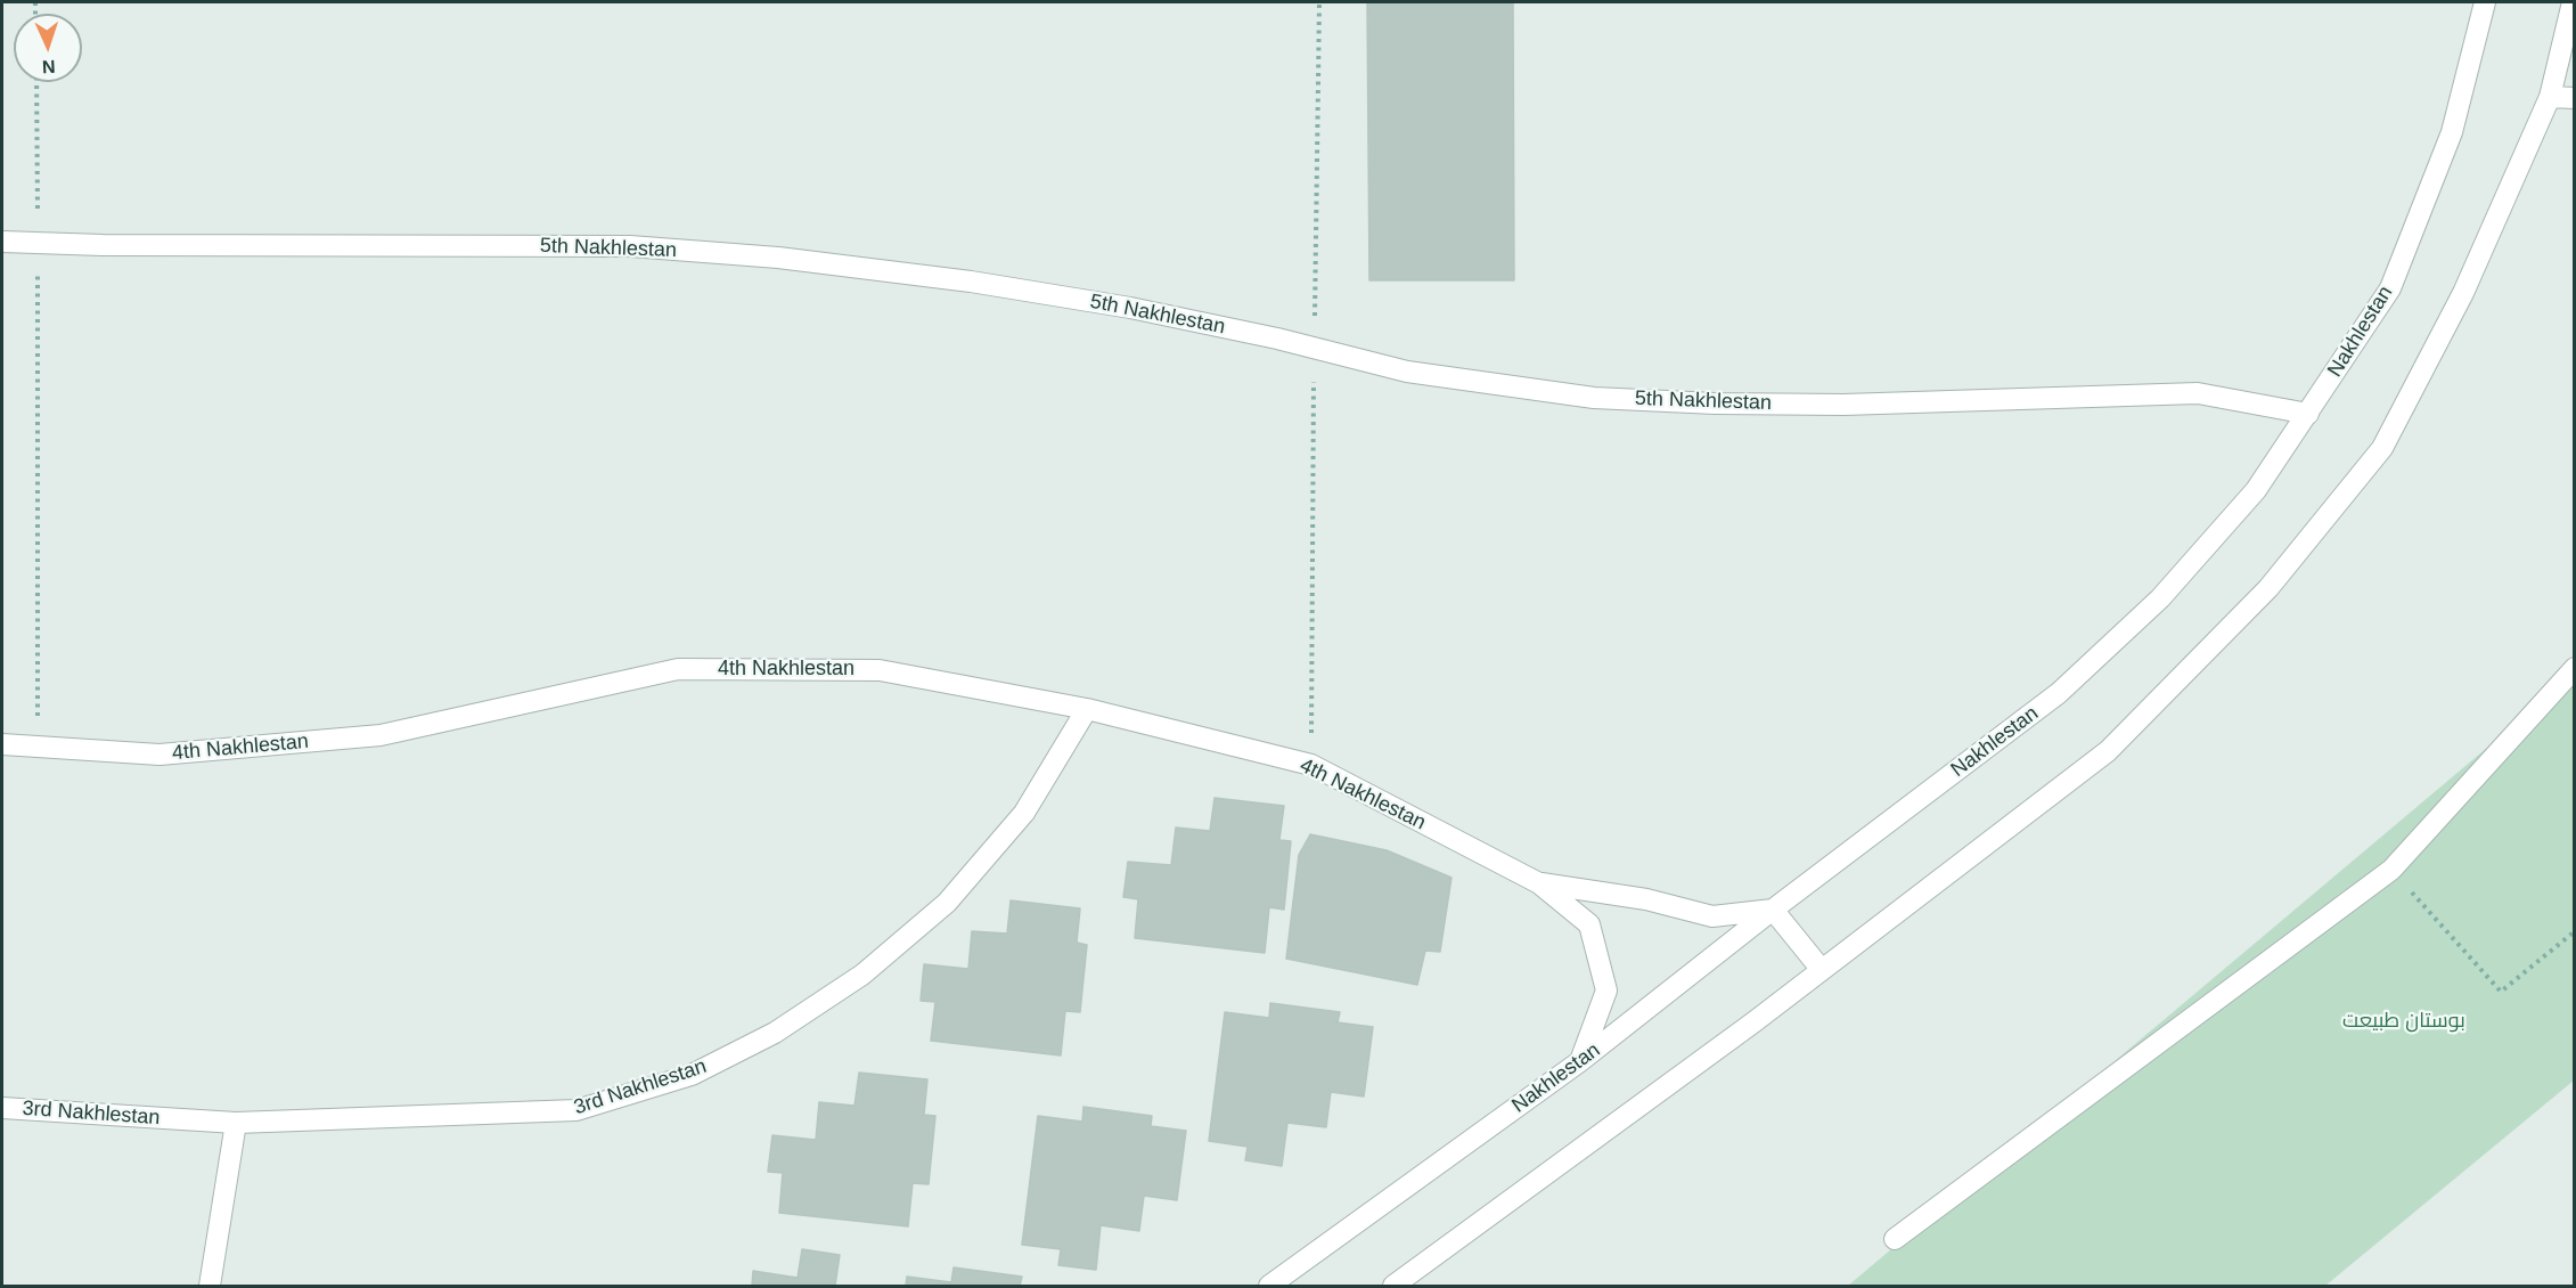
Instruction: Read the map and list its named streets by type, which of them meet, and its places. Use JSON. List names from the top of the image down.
{
  "streets": {
    "street": [
      "5th Nakhlestan",
      "Nakhlestan",
      "4th Nakhlestan",
      "3rd Nakhlestan"
    ]
  },
  "crossings": [
    ["5th Nakhlestan", "Nakhlestan"],
    ["4th Nakhlestan", "3rd Nakhlestan"]
  ],
  "parks": ["بوستان طبیعت"],
  "north": "bottom"
}
